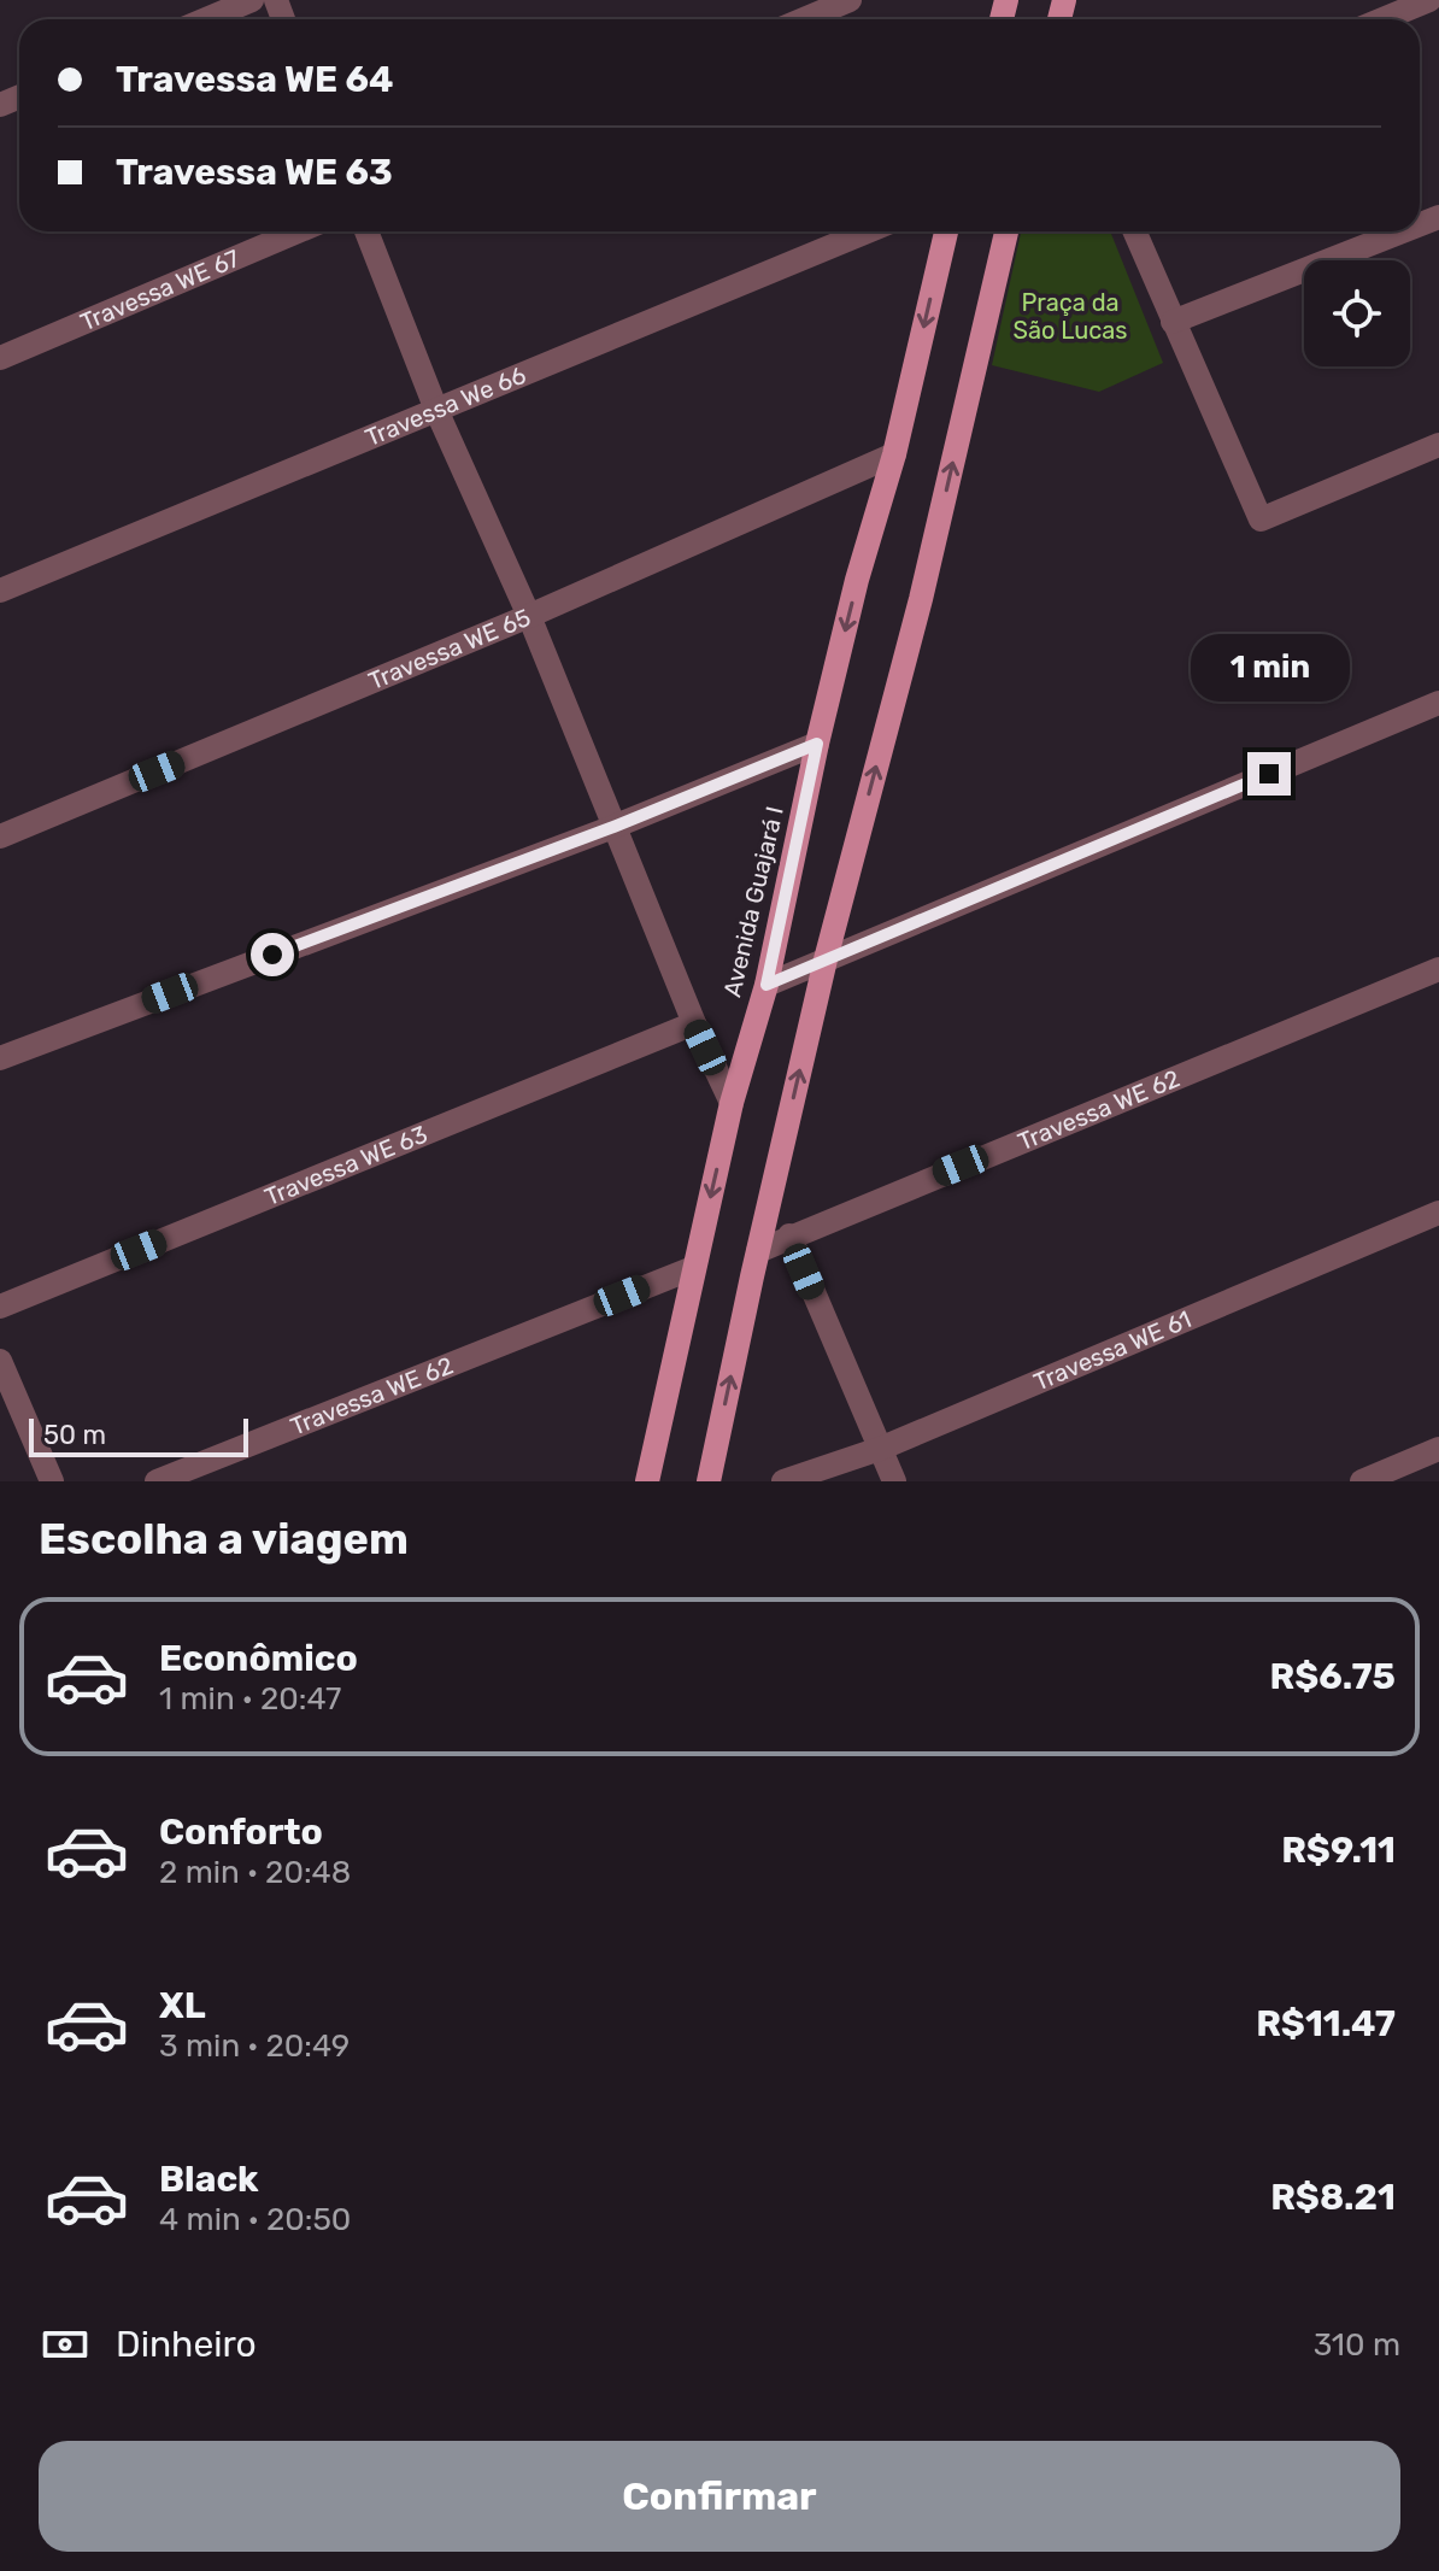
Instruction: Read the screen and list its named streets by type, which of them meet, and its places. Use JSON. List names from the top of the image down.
{
  "streets": {
    "main road": ["Avenida Guajará I"],
    "street": [
      "Travessa WE 67",
      "Travessa We 66",
      "Travessa WE 65",
      "Travessa WE 62",
      "Travessa WE 63",
      "Travessa WE 61"
    ]
  },
  "crossings": [
    ["Travessa WE 65", "Avenida Guajará I"],
    ["Avenida Guajará I", "Travessa WE 62"]
  ],
  "parks": ["Praça da São Lucas"],
  "scale_bar": "50 m",
  "page": {
    "banner": ["Travessa WE 64", "Travessa WE 63"],
    "bubble": "1 min",
    "scale": "50 m",
    "heading": "Escolha a viagem",
    "list": [
      {
        "name": "Econômico",
        "note": "1 min · 20:47",
        "value": "R$6.75"
      },
      {
        "name": "Conforto",
        "note": "2 min · 20:48",
        "value": "R$9.11"
      },
      {
        "name": "XL",
        "note": "3 min · 20:49",
        "value": "R$11.47"
      },
      {
        "name": "Black",
        "note": "4 min · 20:50",
        "value": "R$8.21"
      }
    ],
    "pay": ["Dinheiro", "310 m"],
    "buttons": "Confirmar"
  }
}
